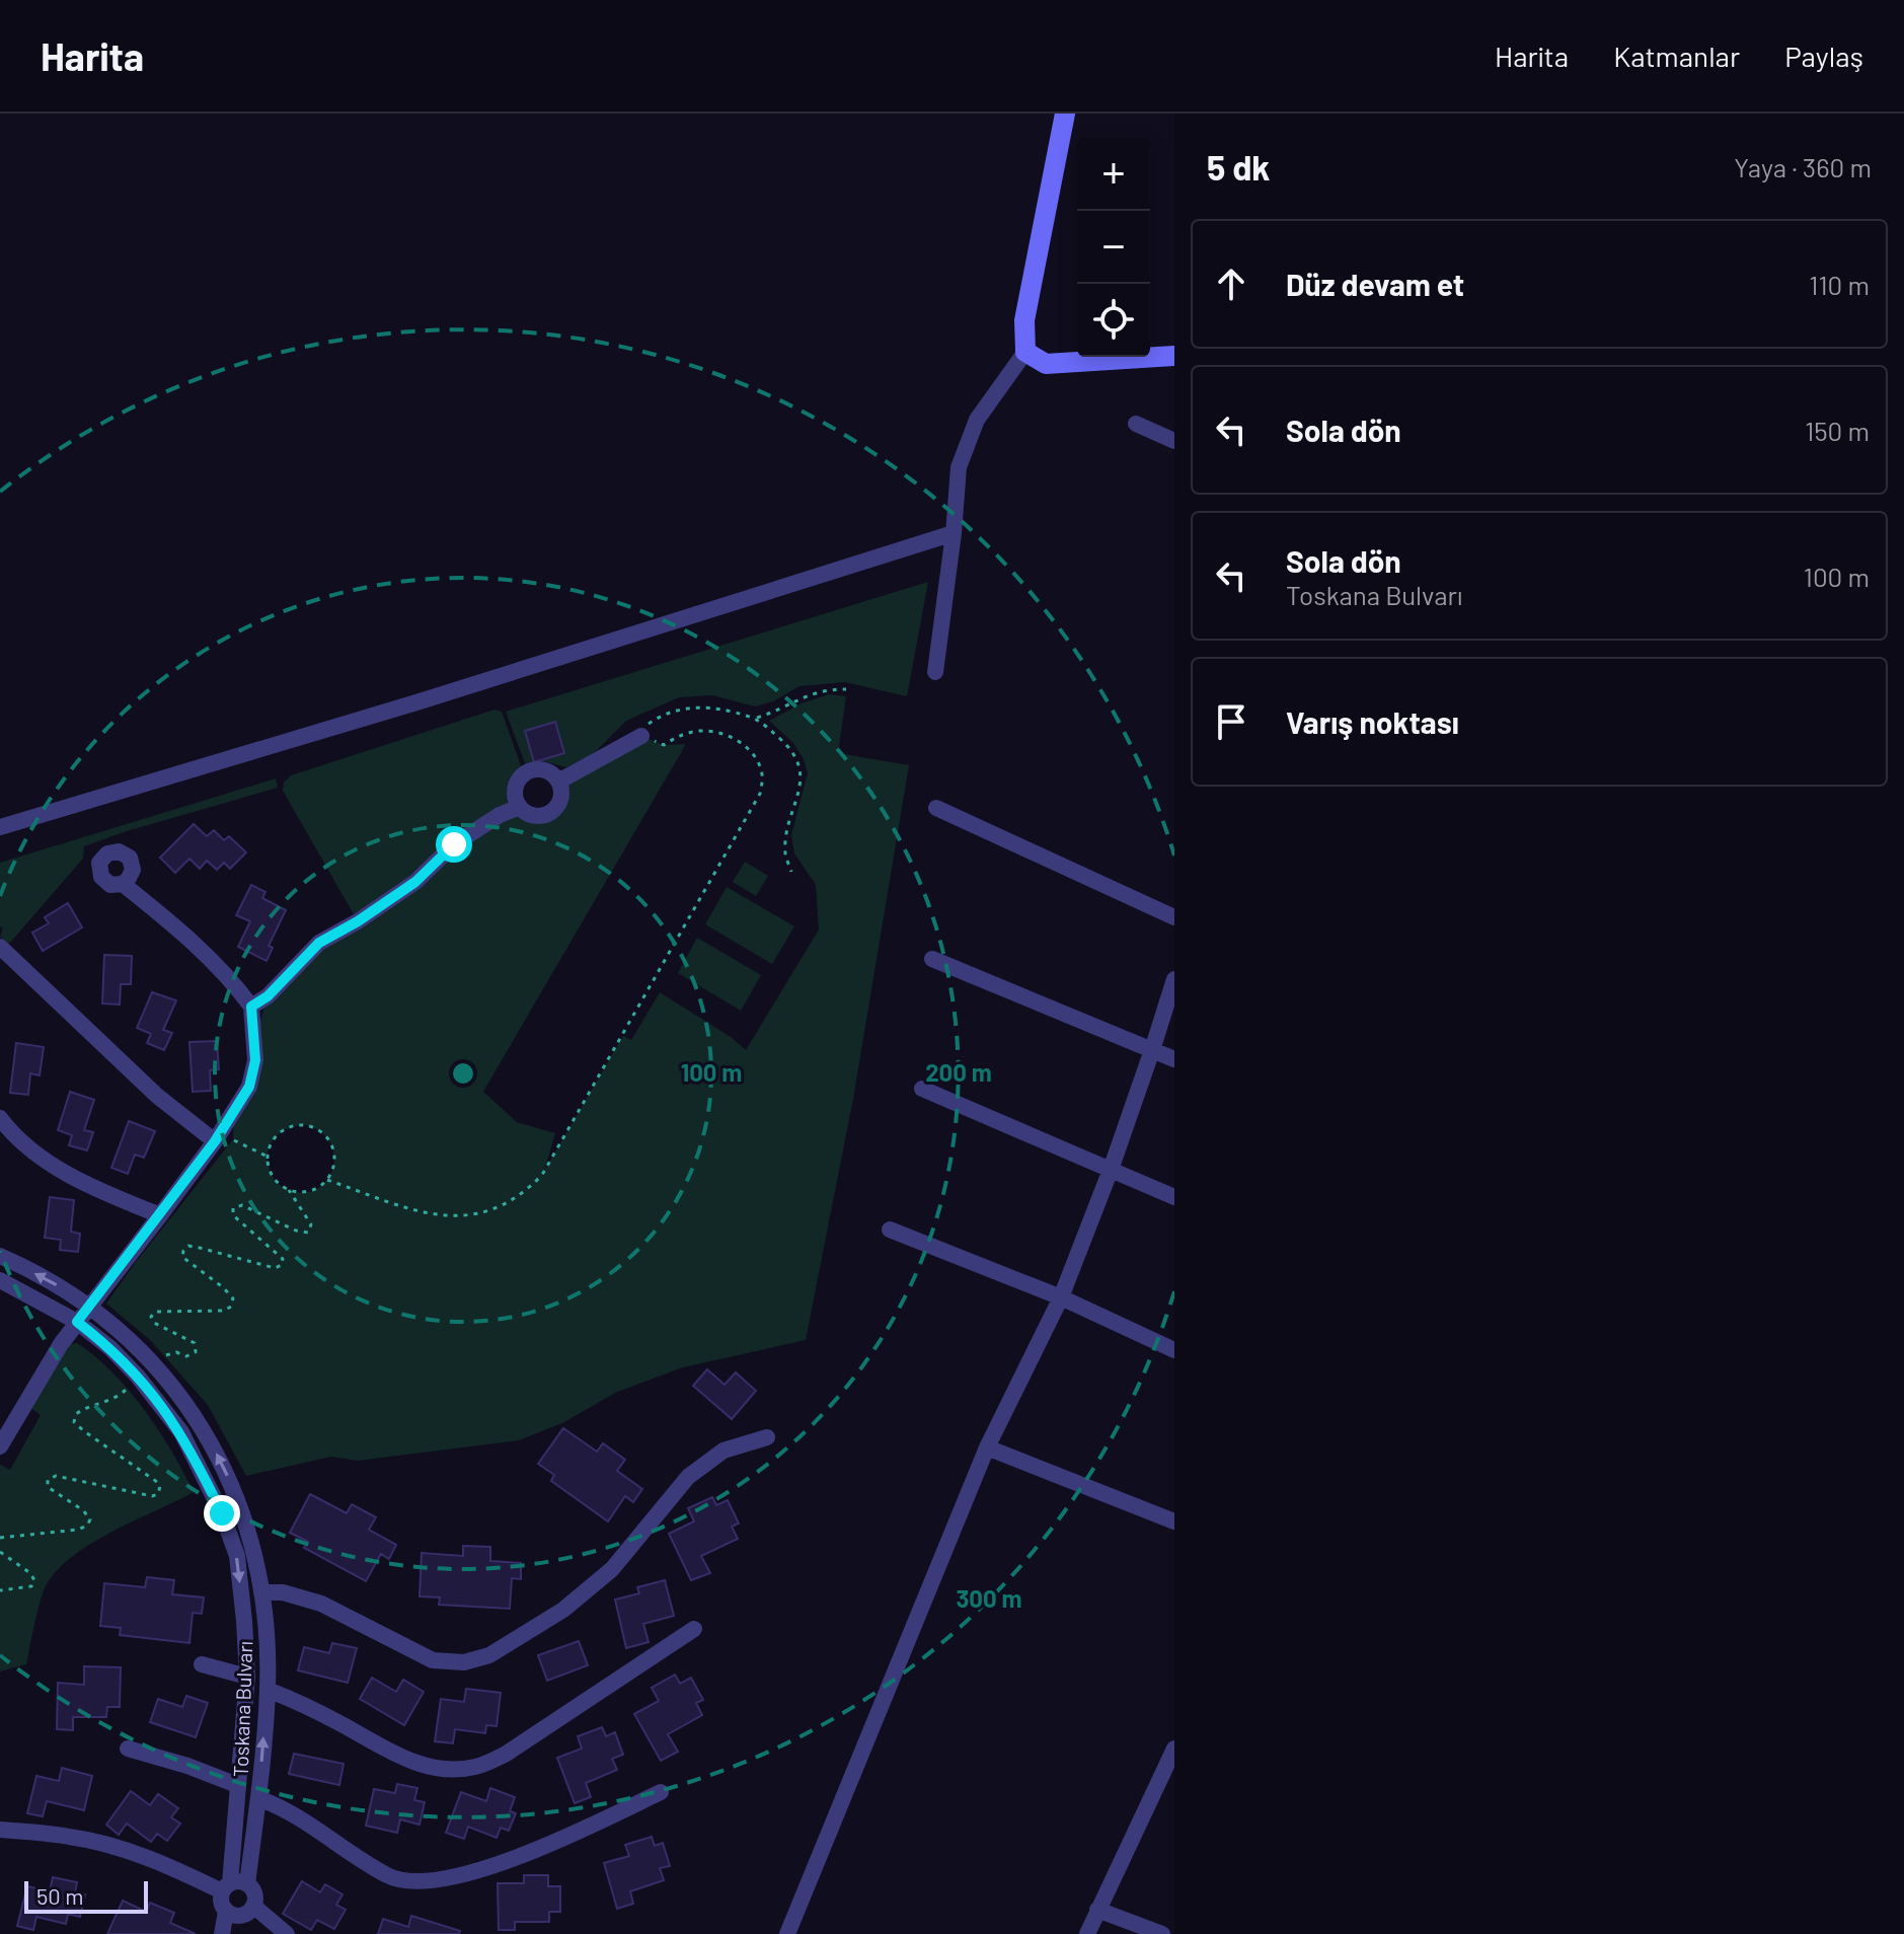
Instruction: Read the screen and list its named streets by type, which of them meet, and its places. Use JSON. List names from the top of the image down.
{
  "streets": {
    "street": ["Toskana Bulvarı"]
  },
  "scale_bar": "50 m",
  "page": {
    "header": "Harita",
    "nav": ["Harita", "Katmanlar", "Paylaş"],
    "heading": ["5 dk", "Yaya · 360 m"],
    "map_buttons": ["+", "−"],
    "list": [
      ["Düz devam et", "110 m"],
      ["Sola dön", "150 m"],
      ["Sola dön", "Toskana Bulvarı", "100 m"],
      "Varış noktası"
    ],
    "scale": "50 m"
  },
  "rings": ["100 m", "200 m", "300 m"]
}
